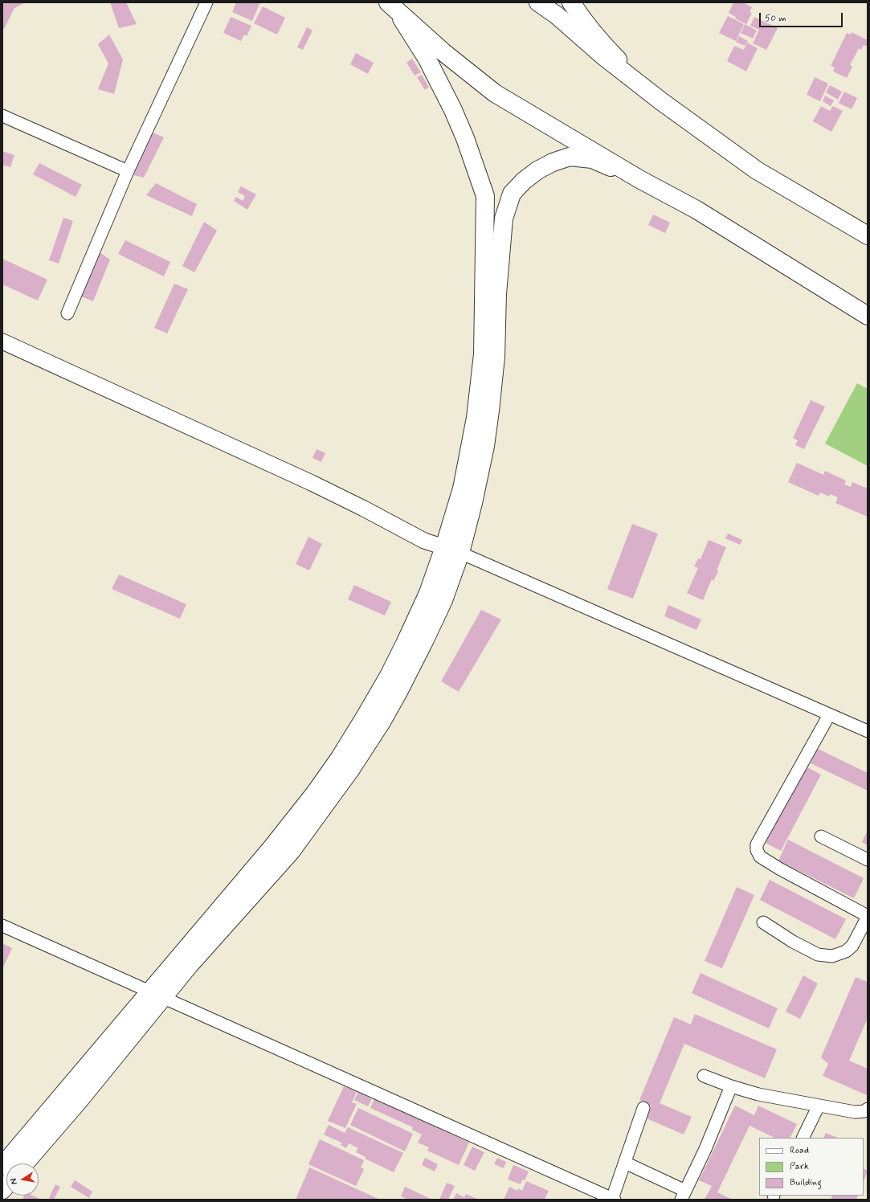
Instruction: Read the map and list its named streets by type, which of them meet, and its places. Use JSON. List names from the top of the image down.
{
  "legend": ["Road", "Park", "Building"],
  "scale_bar": "50 m",
  "north": "left"
}
